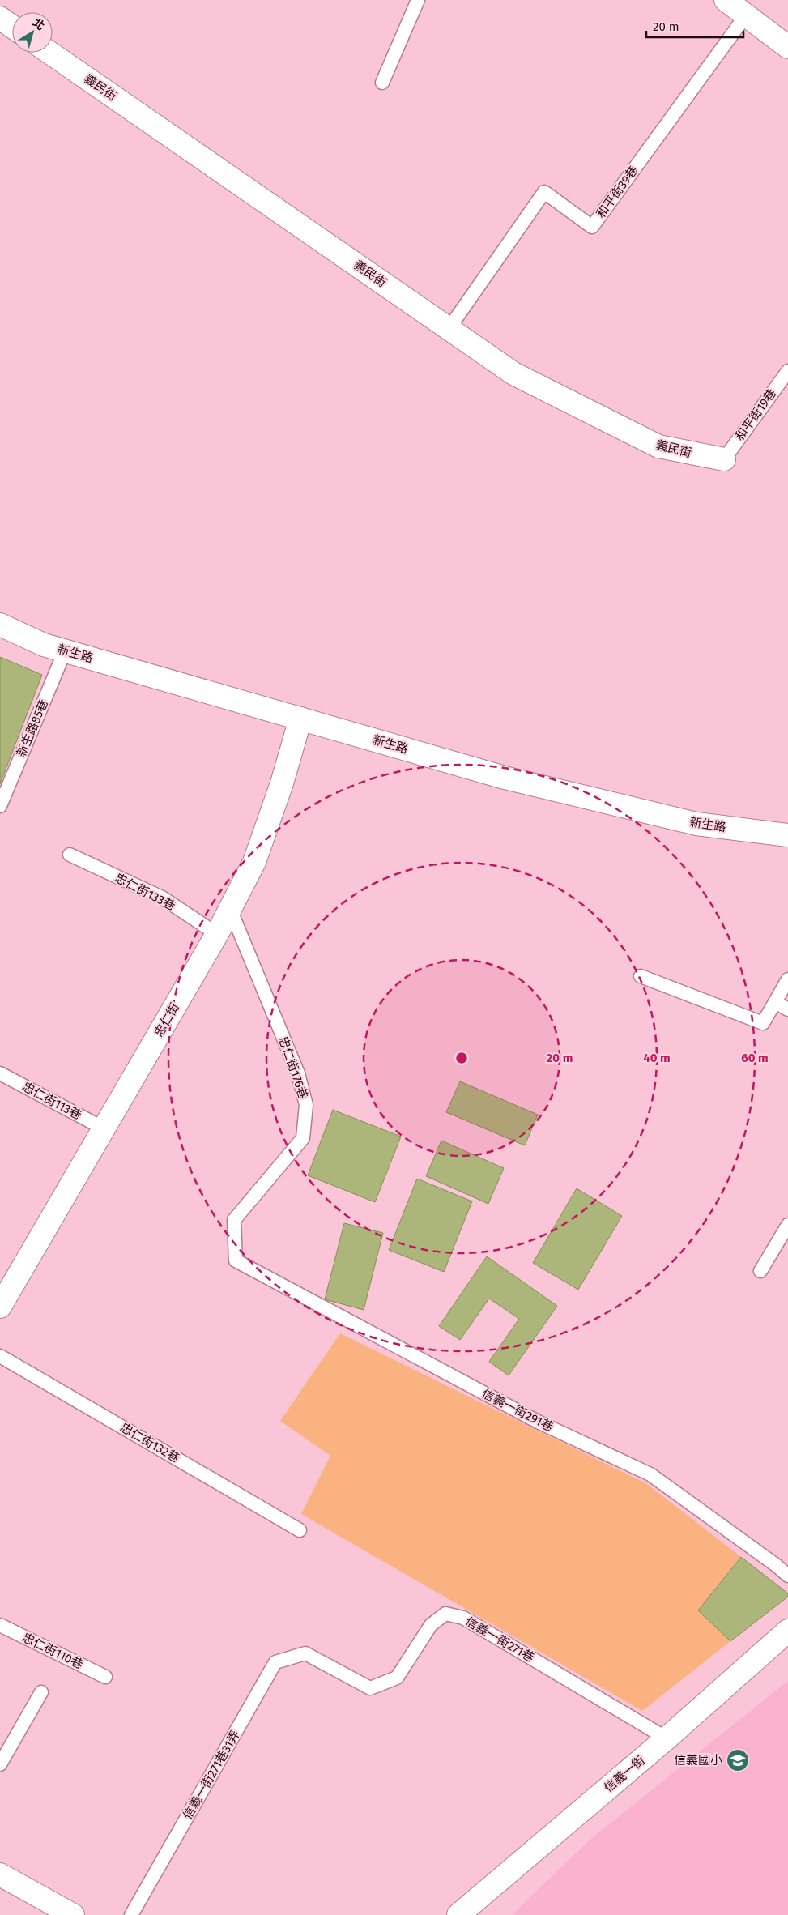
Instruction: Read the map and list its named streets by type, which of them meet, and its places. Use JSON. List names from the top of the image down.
{
  "streets": {
    "street": [
      "義民街",
      "新生路",
      "忠仁街",
      "信義一街"
    ],
    "lane": [
      "和平街39巷",
      "和平街19巷",
      "新生路85巷",
      "忠仁街133巷",
      "忠仁街176巷",
      "忠仁街113巷",
      "信義一街291巷",
      "忠仁街132巷",
      "信義一街271巷",
      "忠仁街110巷",
      "信義一街271巷31弄"
    ]
  },
  "crossings": [
    ["義民街", "和平街39巷"],
    ["義民街", "和平街19巷"],
    ["新生路", "新生路85巷"],
    ["新生路", "忠仁街"],
    ["忠仁街133巷", "忠仁街"],
    ["忠仁街", "忠仁街176巷"],
    ["忠仁街", "忠仁街113巷"],
    ["忠仁街176巷", "信義一街291巷"],
    ["信義一街271巷", "信義一街"],
    ["信義一街271巷", "信義一街271巷31弄"]
  ],
  "places": {
    "school or university": ["信義國小"]
  },
  "scale_bar": "20 m",
  "north": "top right",
  "rings": ["20 m", "40 m", "60 m"]
}
